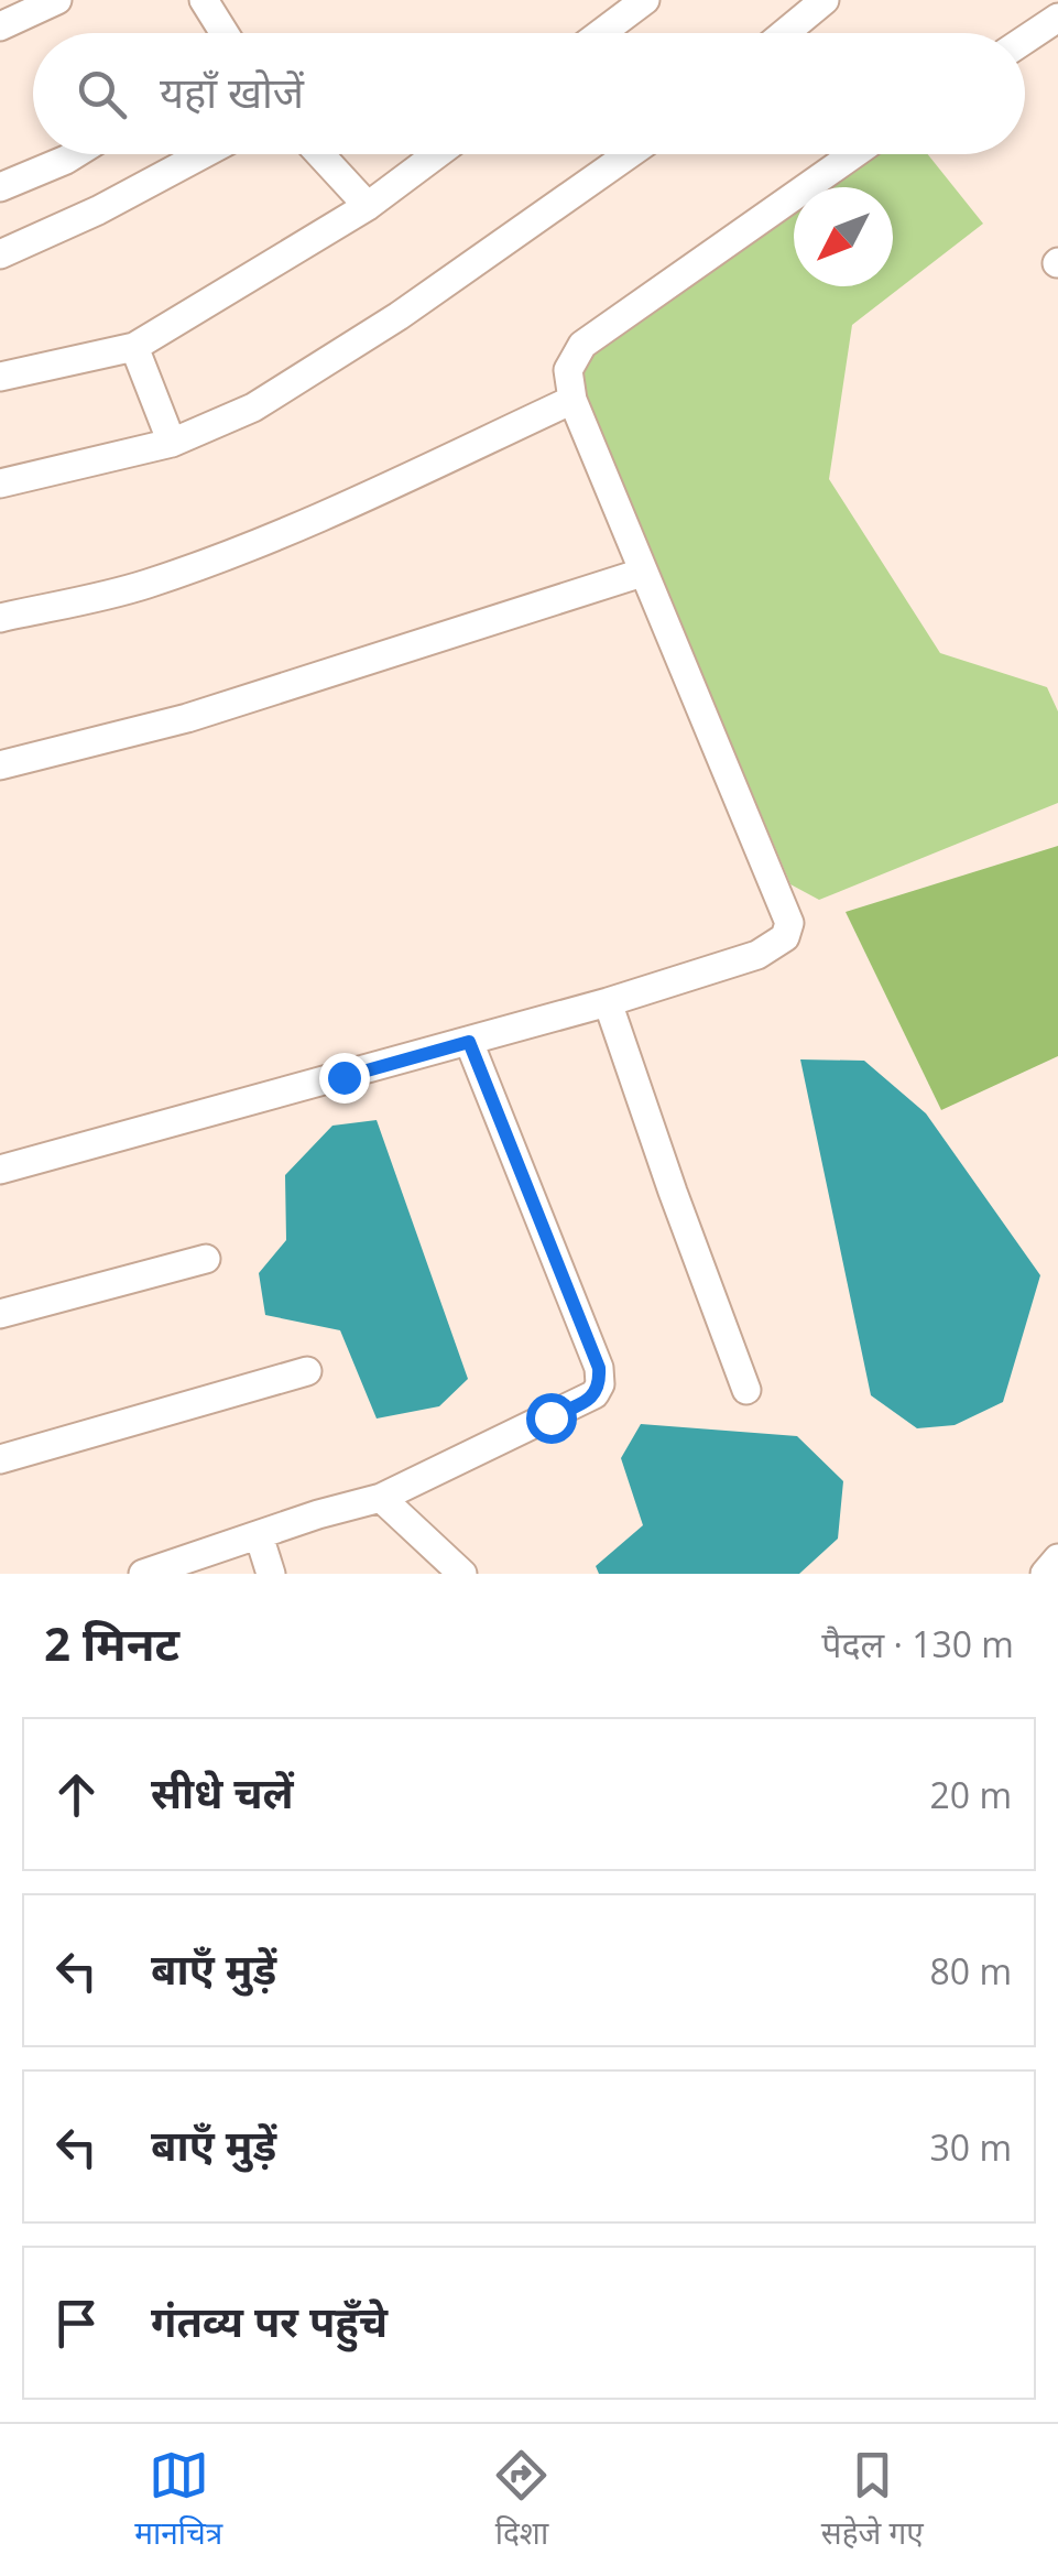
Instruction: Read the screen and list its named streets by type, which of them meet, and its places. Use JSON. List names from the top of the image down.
{
  "north": "bottom left",
  "page": {
    "search": "यहाँ खोजें",
    "heading": ["2 मिनट", "पैदल · 130 m"],
    "list": [
      ["सीधे चलें", "20 m"],
      ["बाएँ मुड़ें", "80 m"],
      ["बाएँ मुड़ें", "30 m"],
      "गंतव्य पर पहुँचे"
    ],
    "nav": ["मानचित्र", "दिशा", "सहेजे गए"]
  }
}
